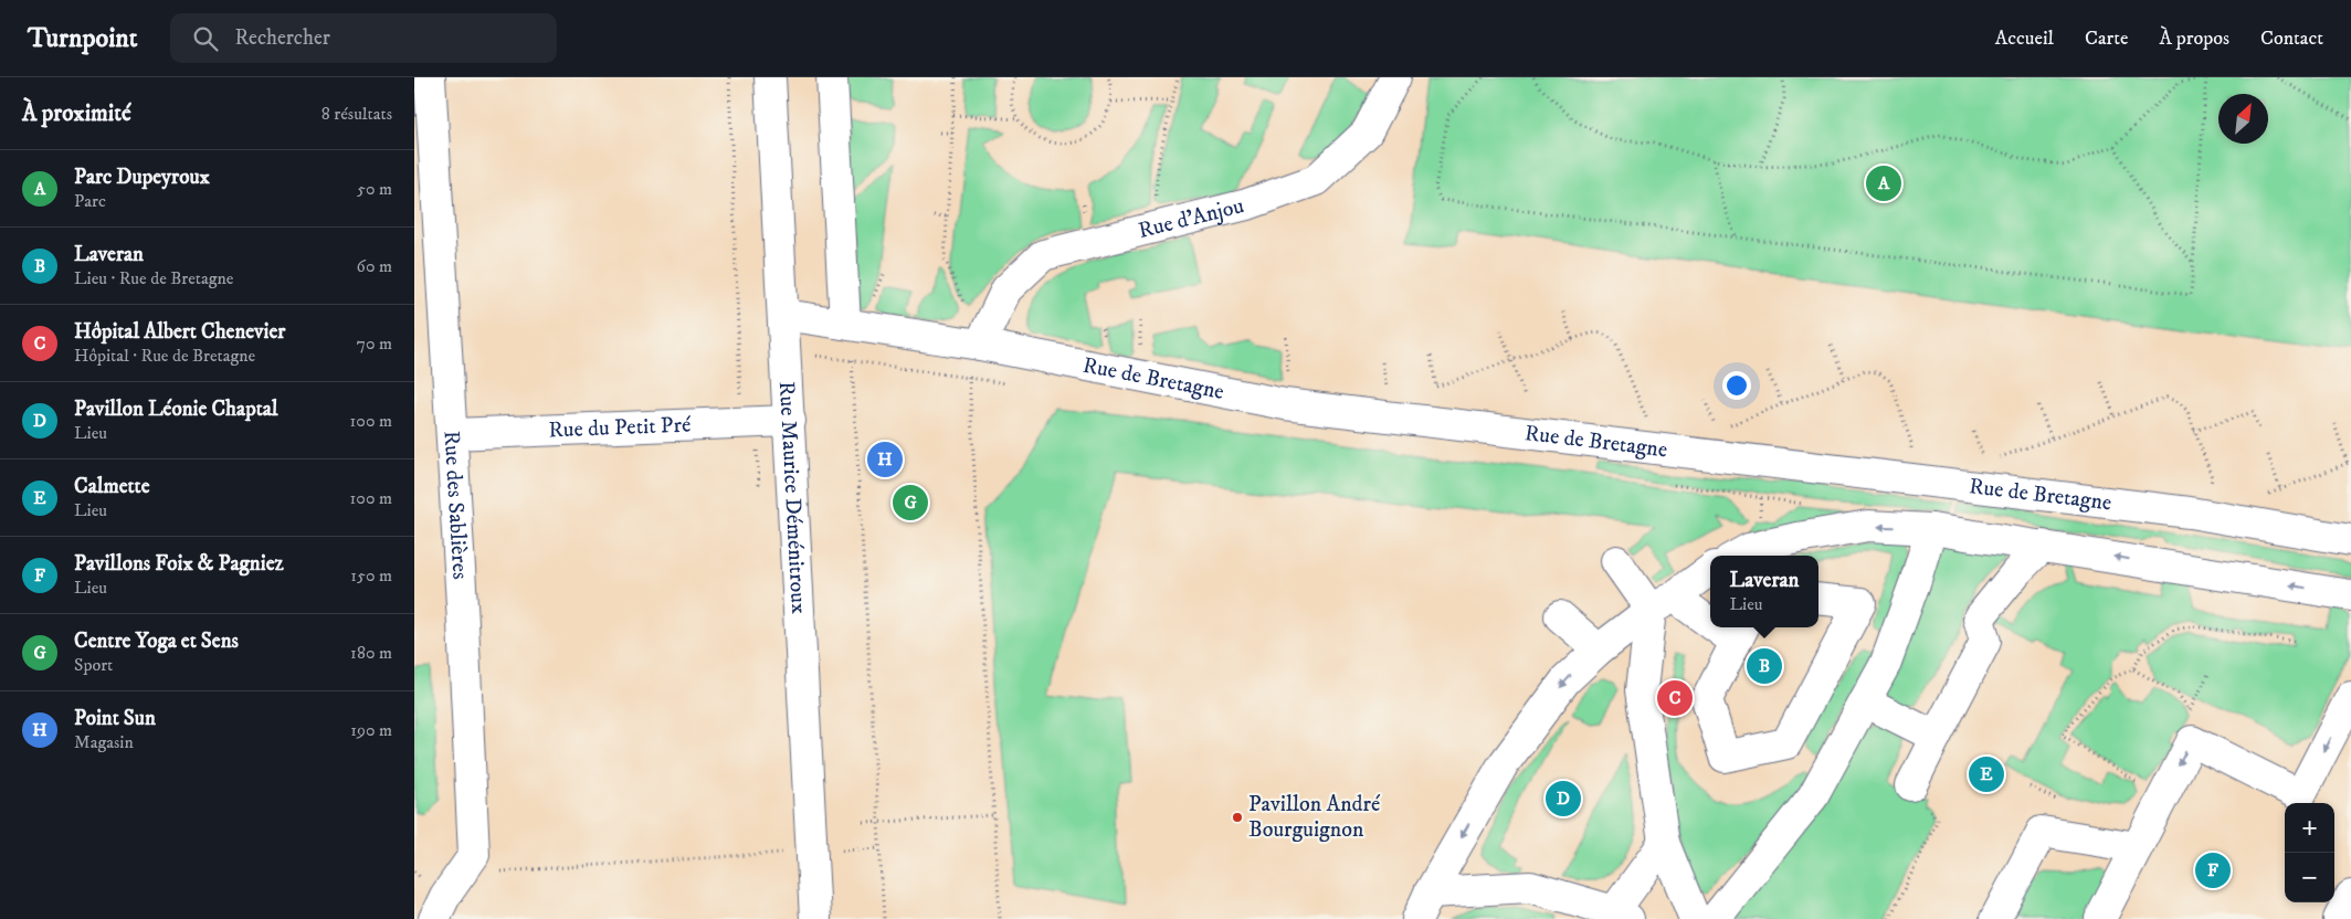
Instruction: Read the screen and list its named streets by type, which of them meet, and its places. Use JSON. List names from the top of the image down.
{
  "streets": {
    "street": [
      "Rue d'Anjou",
      "Rue de Bretagne",
      "Rue du Petit Pré",
      "Rue Maurice Déménitroux",
      "Rue des Sablières"
    ]
  },
  "crossings": [
    ["Rue d'Anjou", "Rue de Bretagne"],
    ["Rue de Bretagne", "Rue Maurice Déménitroux"],
    ["Rue du Petit Pré", "Rue Maurice Déménitroux"],
    ["Rue du Petit Pré", "Rue des Sablières"]
  ],
  "places": ["Pavillon André Bourguignon"],
  "north": "top right",
  "page": {
    "header": "Turnpoint",
    "search": "Rechercher",
    "nav": [
      "Accueil",
      "Carte",
      "À propos",
      "Contact"
    ],
    "heading": ["À proximité", "8 résultats"],
    "list": [
      {
        "mark": "A",
        "name": "Parc Dupeyroux",
        "note": "Parc",
        "value": "50 m"
      },
      {
        "mark": "B",
        "name": "Laveran",
        "note": "Lieu · Rue de Bretagne",
        "value": "60 m"
      },
      {
        "mark": "C",
        "name": "Hôpital Albert Chenevier",
        "note": "Hôpital · Rue de Bretagne",
        "value": "70 m"
      },
      {
        "mark": "D",
        "name": "Pavillon Léonie Chaptal",
        "note": "Lieu",
        "value": "100 m"
      },
      {
        "mark": "E",
        "name": "Calmette",
        "note": "Lieu",
        "value": "100 m"
      },
      {
        "mark": "F",
        "name": "Pavillons Foix & Pagniez",
        "note": "Lieu",
        "value": "150 m"
      },
      {
        "mark": "G",
        "name": "Centre Yoga et Sens",
        "note": "Sport",
        "value": "180 m"
      },
      {
        "mark": "H",
        "name": "Point Sun",
        "note": "Magasin",
        "value": "190 m"
      }
    ],
    "pins": [
      "A",
      "H",
      "G",
      "B",
      "C",
      "E",
      "D",
      "F"
    ],
    "popup": ["Laveran", "Lieu"],
    "map_buttons": ["+", "−"]
  }
}
